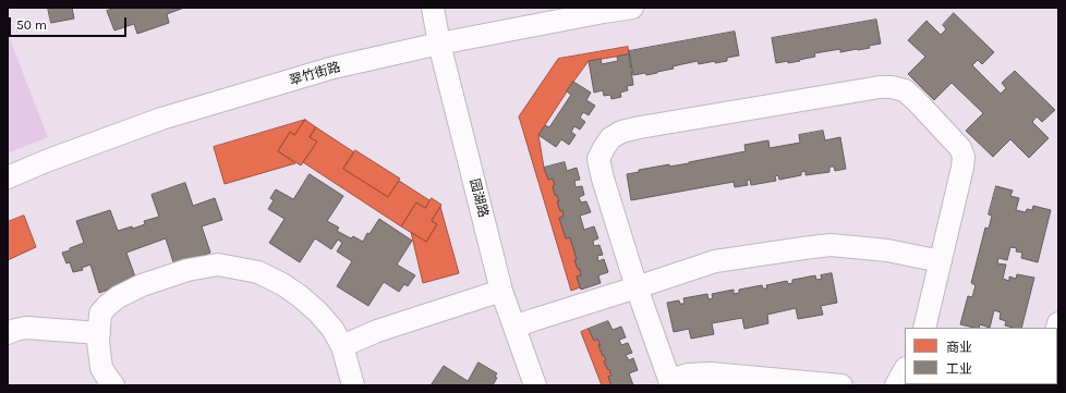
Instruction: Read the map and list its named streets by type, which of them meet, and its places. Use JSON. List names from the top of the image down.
{
  "streets": {
    "street": ["翠竹街路", "园湖路"]
  },
  "crossings": [
    ["翠竹街路", "园湖路"]
  ],
  "legend": ["商业", "工业"],
  "scale_bar": "50 m"
}
